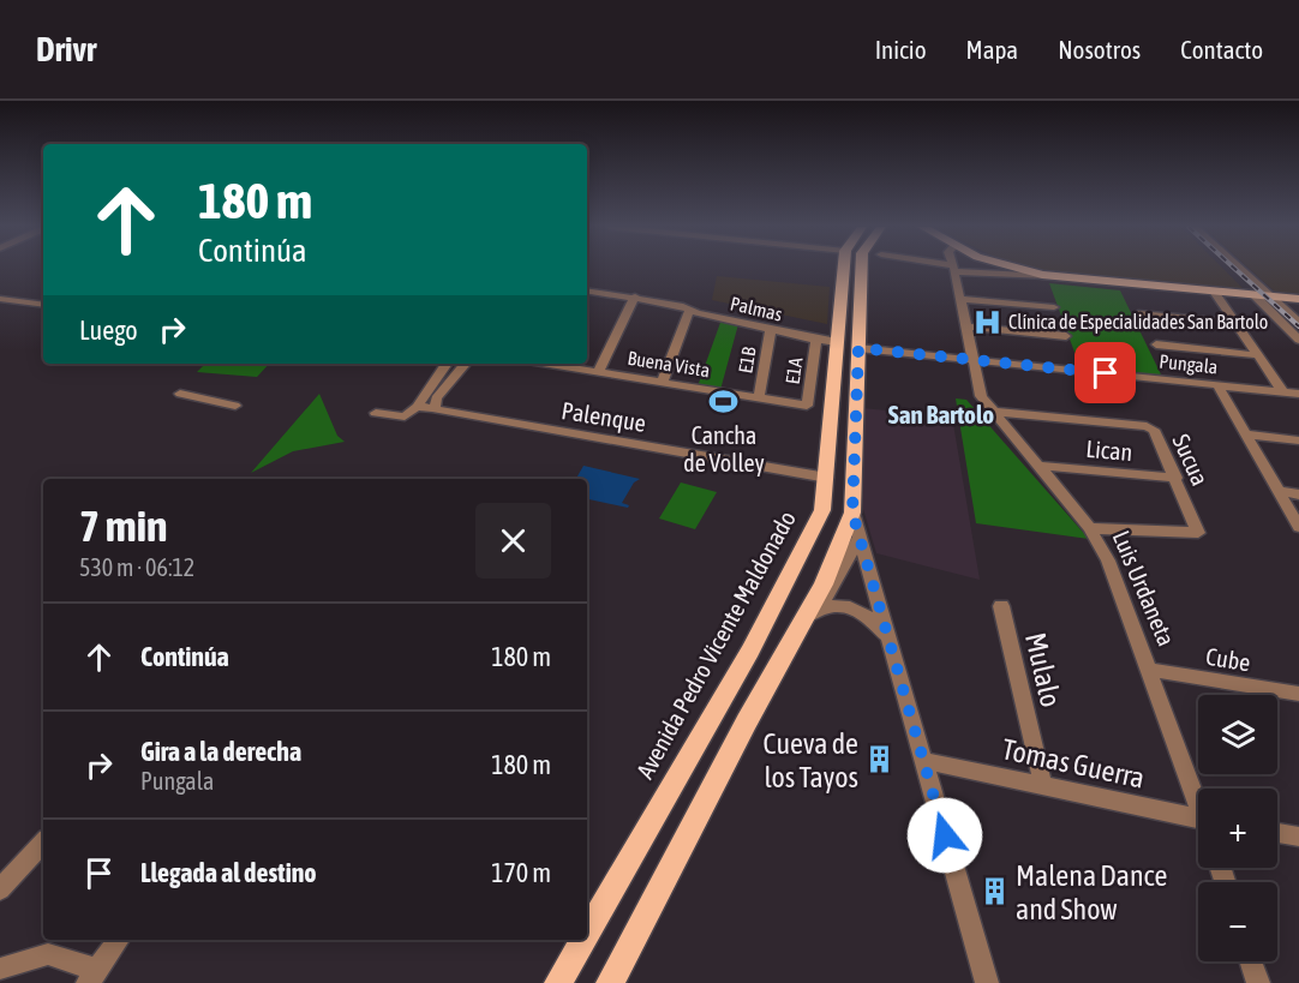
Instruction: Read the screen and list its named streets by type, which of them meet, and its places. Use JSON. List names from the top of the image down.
{
  "streets": {
    "main road": ["Avenida Pedro Vicente Maldonado"],
    "street": [
      "Palmas",
      "E1B",
      "Buena Vista",
      "Pungala",
      "E1A",
      "Palenque",
      "Lican",
      "Sucua",
      "Luis Urdaneta",
      "Cube",
      "Mulalo",
      "Tomas Guerra"
    ]
  },
  "crossings": [
    ["Palmas", "E1B"],
    ["Palmas", "E1A"],
    ["Palmas", "Avenida Pedro Vicente Maldonado"],
    ["E1B", "Buena Vista"],
    ["Buena Vista", "E1A"],
    ["Pungala", "Luis Urdaneta"],
    ["Palenque", "Avenida Pedro Vicente Maldonado"],
    ["Lican", "Sucua"],
    ["Lican", "Luis Urdaneta"],
    ["Sucua", "Luis Urdaneta"],
    ["Luis Urdaneta", "Cube"],
    ["Mulalo", "Tomas Guerra"]
  ],
  "districts": ["San Bartolo"],
  "places": {
    "hospital": ["Clínica de Especialidades San Bartolo"],
    "sports": ["Cancha de Volley"],
    "building": ["Cueva de los Tayos", "Malena Dance and Show"]
  },
  "page": {
    "header": "Drivr",
    "nav": [
      "Inicio",
      "Mapa",
      "Nosotros",
      "Contacto"
    ],
    "turn": ["180 m", "Continúa"],
    "then": "Luego",
    "heading": ["7 min", "530 m · 06:12"],
    "list": [
      {
        "name": "Continúa",
        "value": "180 m"
      },
      {
        "name": "Gira a la derecha",
        "note": "Pungala",
        "value": "180 m"
      },
      {
        "name": "Llegada al destino",
        "value": "170 m"
      }
    ],
    "map_buttons": ["+", "−"]
  }
}
